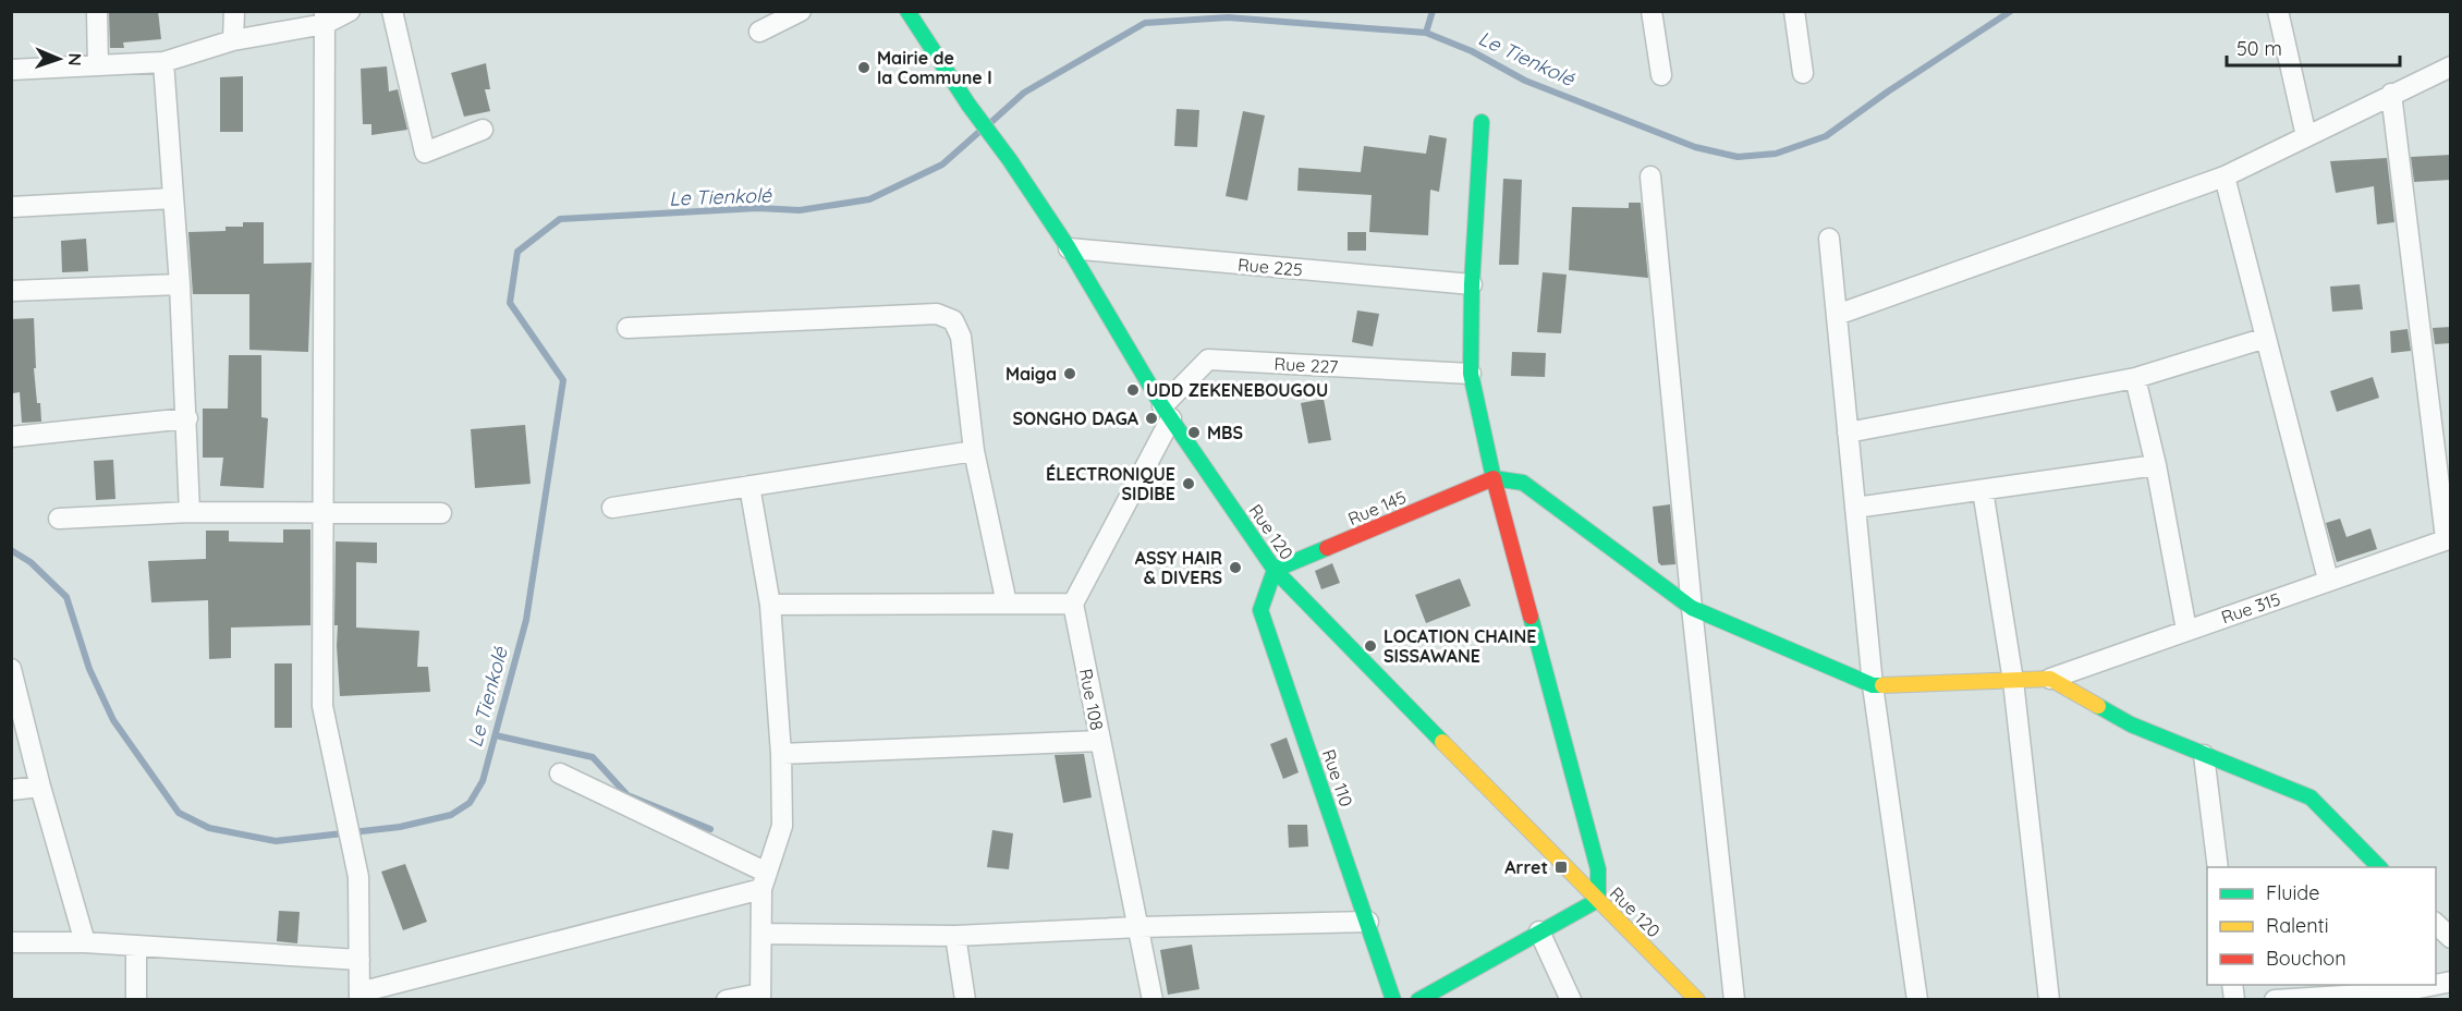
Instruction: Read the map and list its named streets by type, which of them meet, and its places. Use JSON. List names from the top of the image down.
{
  "streets": {
    "street": [
      "Rue 225",
      "Rue 227",
      "Rue 145",
      "Rue 120",
      "Rue 315",
      "Rue 108",
      "Rue 110"
    ]
  },
  "crossings": [
    ["Rue 225", "Rue 120"],
    ["Rue 227", "Rue 120"],
    ["Rue 145", "Rue 120"],
    ["Rue 145", "Rue 110"],
    ["Rue 120", "Rue 110"]
  ],
  "water": ["Le Tienkolé"],
  "places": {
    "other": [
      "Mairie de la Commune I",
      "Maiga",
      "UDD ZEKENEBOUGOU",
      "SONGHO DAGA",
      "MBS",
      "ÉLECTRONIQUE SIDIBE",
      "ASSY HAIR & DIVERS",
      "LOCATION CHAINE SISSAWANE"
    ],
    "transit": ["Arret"]
  },
  "legend": ["Fluide", "Ralenti", "Bouchon"],
  "scale_bar": "50 m",
  "north": "right"
}
